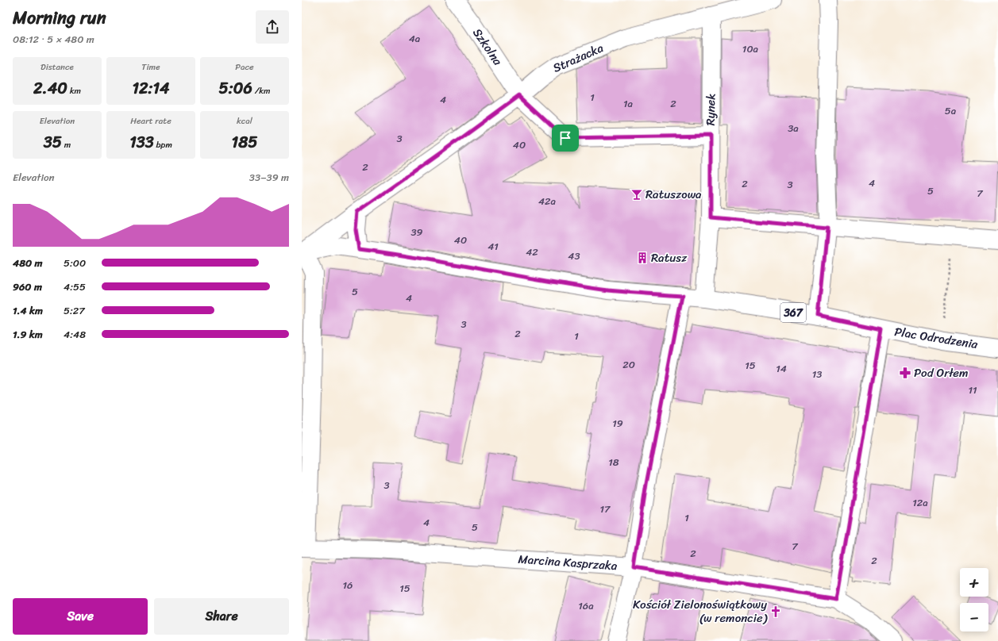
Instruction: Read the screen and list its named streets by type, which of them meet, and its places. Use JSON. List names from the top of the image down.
{
  "streets": {
    "street": [
      "Szkolna",
      "Strażacka",
      "Rynek",
      "367",
      "Plac Odrodzenia",
      "Marcina Kasprzaka"
    ]
  },
  "crossings": [
    ["Szkolna", "Strażacka"],
    ["Szkolna", "Rynek"],
    ["Strażacka", "Rynek"],
    ["Strażacka", "367"],
    ["Rynek", "Plac Odrodzenia"],
    ["367", "Plac Odrodzenia"]
  ],
  "places": {
    "bar": ["Ratuszowa"],
    "building": ["Ratusz"],
    "pharmacy": ["Pod Orłem"],
    "church": ["Kościół Zielonoświątkowy (w remoncie)"]
  },
  "house_numbers": [
    "4a",
    "10a",
    "1",
    "4",
    "1a",
    "2",
    "5a",
    "3a",
    "3",
    "40",
    "2",
    "4",
    "2",
    "3",
    "5",
    "7",
    "42a",
    "39",
    "40",
    "41",
    "42",
    "43",
    "5",
    "4",
    "3",
    "2",
    "1",
    "20",
    "15",
    "14",
    "13",
    "11",
    "19",
    "18",
    "3",
    "12a",
    "17",
    "1",
    "4",
    "5",
    "7",
    "2",
    "2",
    "16",
    "15",
    "16a"
  ],
  "page": {
    "heading": ["Morning run", "08:12 · 5 × 480 m"],
    "stats": [
      ["Distance", "2.40 km"],
      ["Time", "12:14"],
      ["Pace", "5:06 /km"],
      ["Elevation", "35 m"],
      ["Heart rate", "133 bpm"],
      ["kcal", "185"]
    ],
    "chart": ["Elevation", "33–39 m"],
    "list": [
      {
        "name": "480 m",
        "note": "5:00"
      },
      {
        "name": "960 m",
        "note": "4:55"
      },
      {
        "name": "1.4 km",
        "note": "5:27"
      },
      {
        "name": "1.9 km",
        "note": "4:48"
      }
    ],
    "map_buttons": ["+", "−"],
    "buttons": ["Save", "Share"]
  }
}
